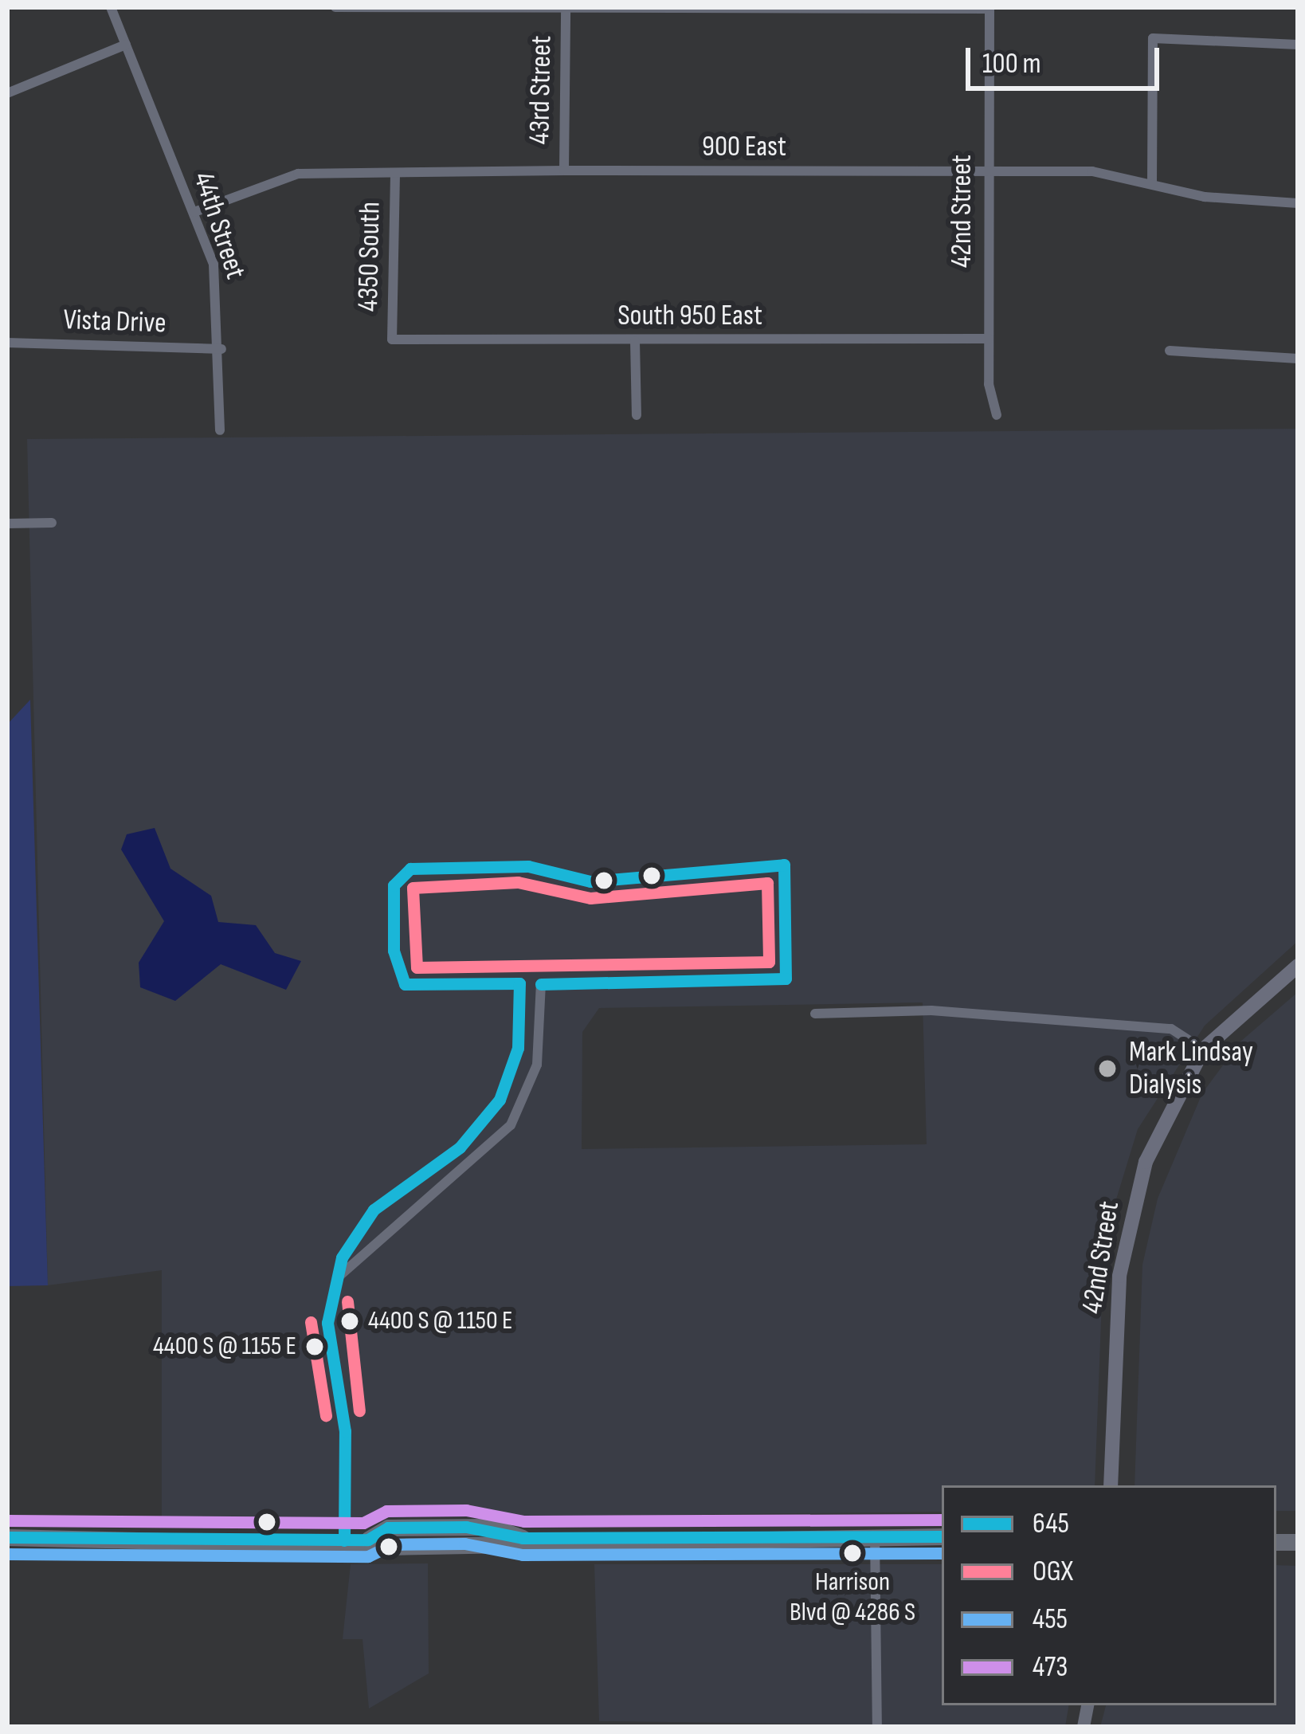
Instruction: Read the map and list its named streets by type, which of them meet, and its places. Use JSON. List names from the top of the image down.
{
  "streets": {
    "main road": ["42nd Street"],
    "street": [
      "43rd Street",
      "900 East",
      "44th Street",
      "4350 South",
      "South 950 East",
      "Vista Drive"
    ]
  },
  "crossings": [
    ["43rd Street", "900 East"],
    ["900 East", "42nd Street"],
    ["900 East", "44th Street"],
    ["900 East", "4350 South"],
    ["42nd Street", "South 950 East"],
    ["44th Street", "Vista Drive"],
    ["4350 South", "South 950 East"]
  ],
  "places": [
    "Mark Lindsay Dialysis",
    "4400 S @ 1150 E",
    "4400 S @ 1155 E",
    "Harrison Blvd @ 4286 S"
  ],
  "lines": [
    "transit line 645",
    "transit line OGX",
    "transit line 473",
    "transit line 455"
  ],
  "legend": [
    "645",
    "OGX",
    "455",
    "473"
  ],
  "scale_bar": "100 m"
}
